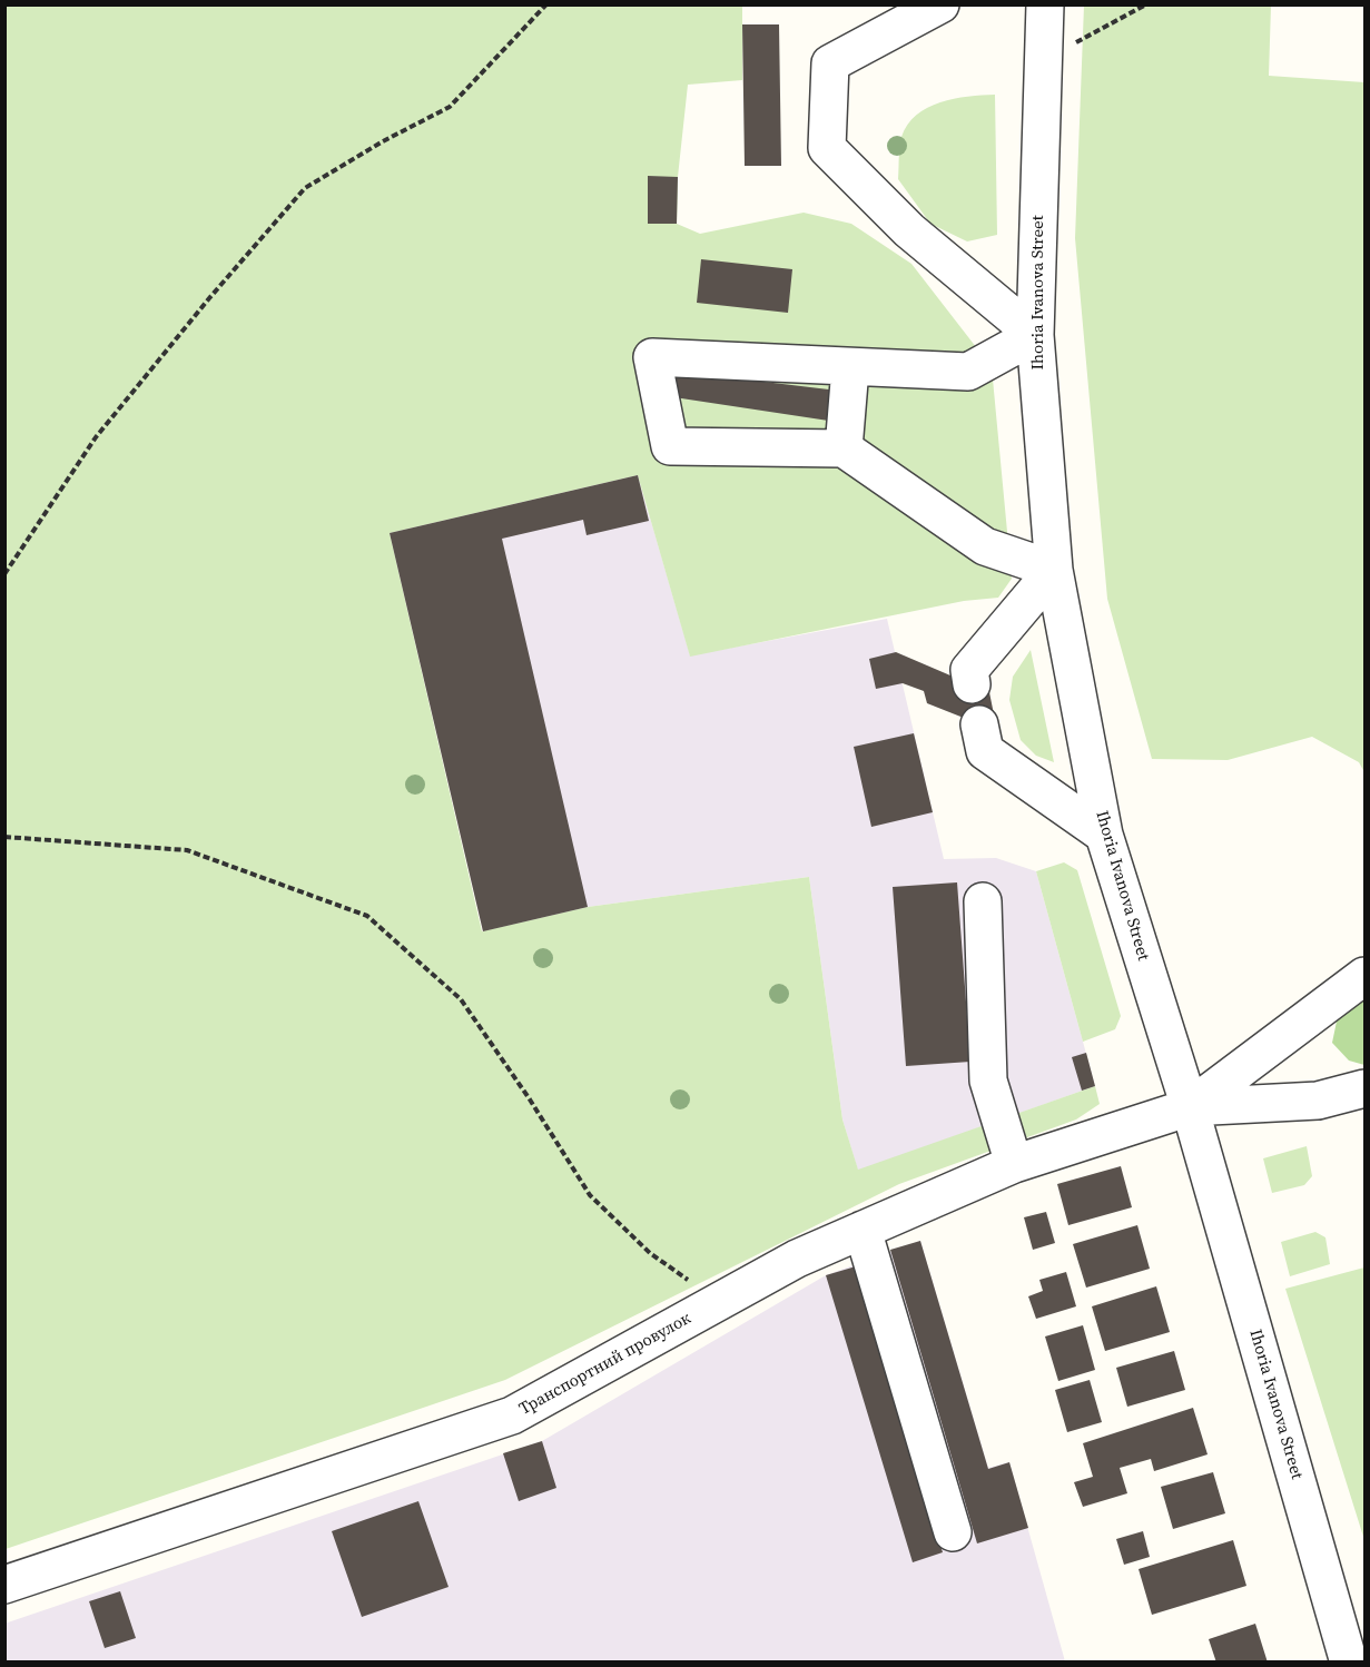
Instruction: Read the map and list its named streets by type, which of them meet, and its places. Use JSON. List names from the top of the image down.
{
  "streets": {
    "street": ["Ihoria Ivanova Street", "Транспортний провулок"]
  },
  "crossings": [
    ["Ihoria Ivanova Street", "Транспортний провулок"]
  ]
}
